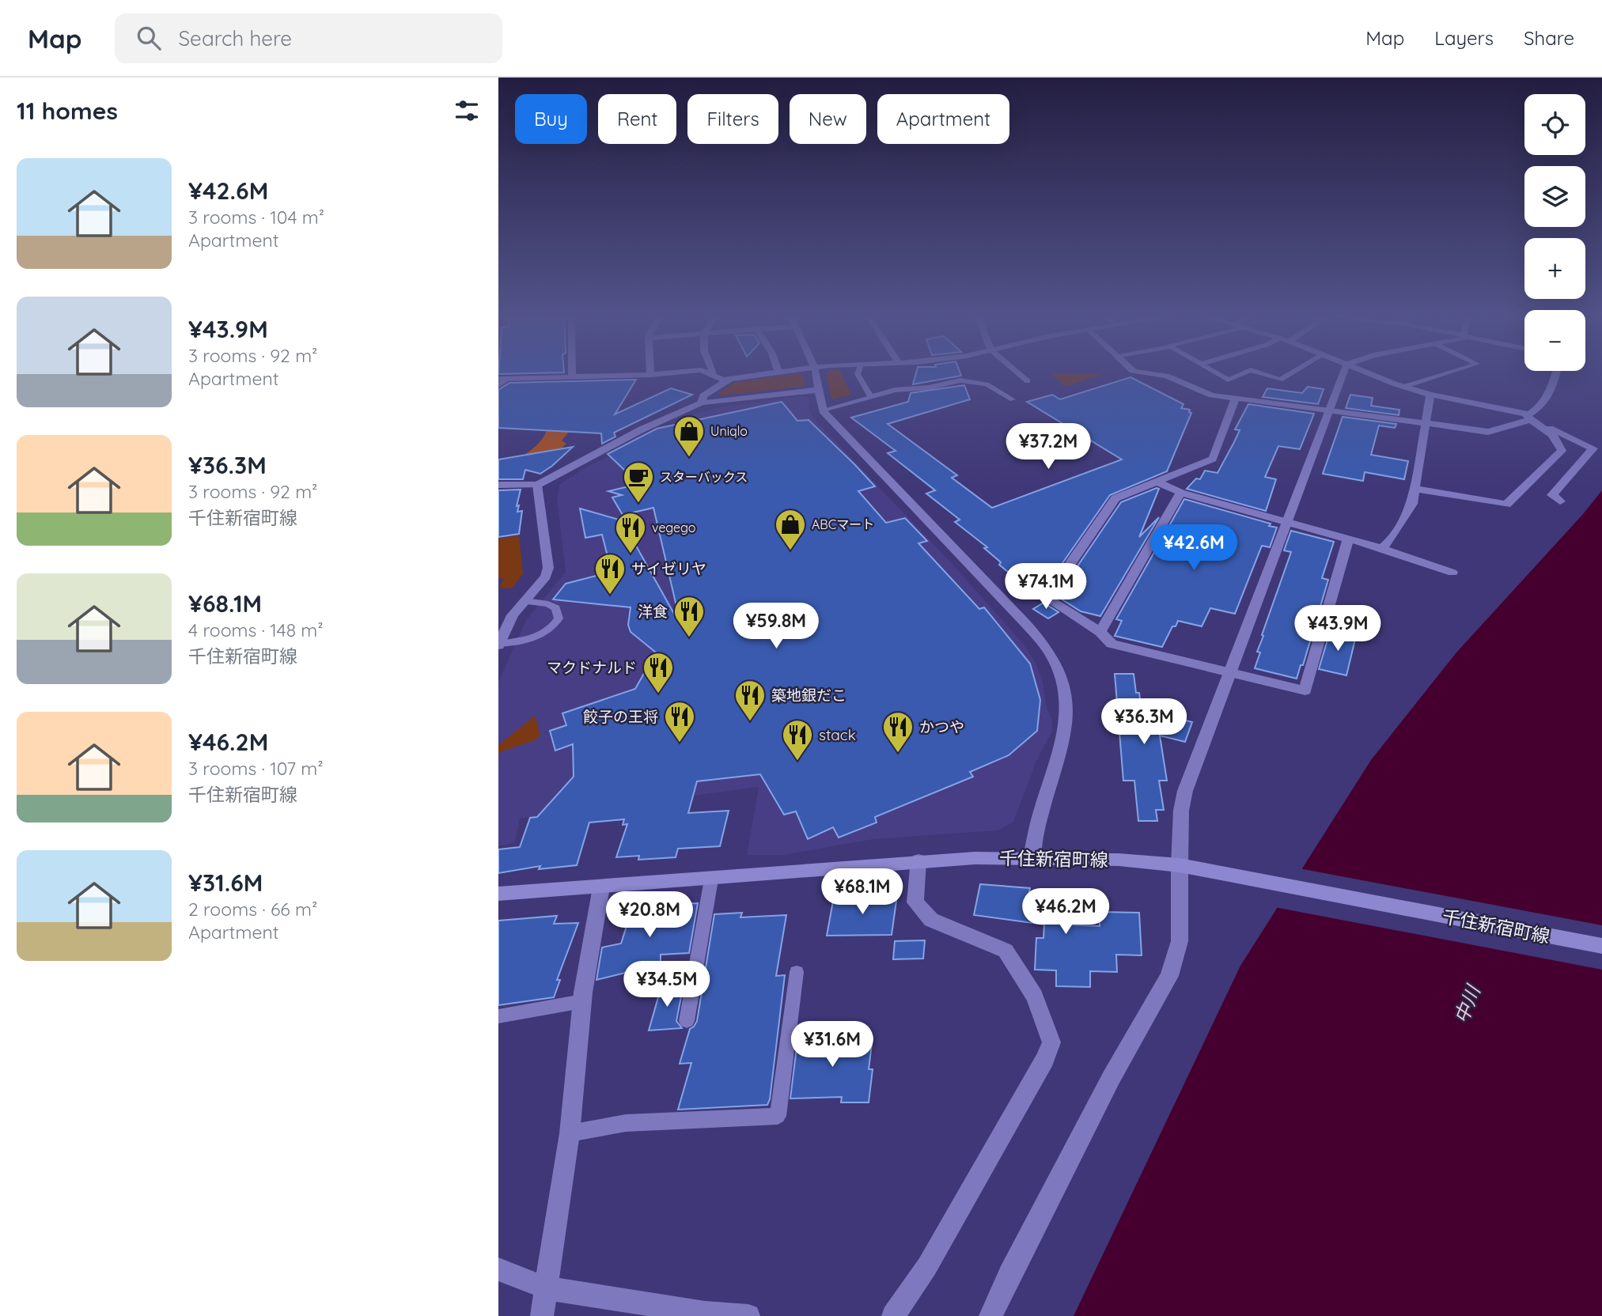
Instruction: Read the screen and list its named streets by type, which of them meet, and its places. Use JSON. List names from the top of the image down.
{
  "streets": {
    "main road": ["千住新宿町線"]
  },
  "water": ["中川"],
  "places": {
    "shop": ["Uniqlo", "ABCマート"],
    "cafe": ["スターバックス"],
    "restaurant": [
      "vegego",
      "サイゼリヤ",
      "洋食",
      "マクドナルド",
      "築地銀だこ",
      "餃子の王将",
      "かつや",
      "stack"
    ]
  },
  "page": {
    "header": "Map",
    "search": "Search here",
    "nav": ["Map", "Layers", "Share"],
    "heading": "11 homes",
    "map_buttons": ["+", "−"],
    "chip": [
      "Buy",
      "Rent",
      "Filters",
      "New",
      "Apartment"
    ],
    "list": [
      {
        "name": "¥42.6M",
        "note": "3 rooms · 104 m² · Apartment"
      },
      {
        "name": "¥43.9M",
        "note": "3 rooms · 92 m² · Apartment"
      },
      {
        "name": "¥36.3M",
        "note": "3 rooms · 92 m² · 千住新宿町線"
      },
      {
        "name": "¥68.1M",
        "note": "4 rooms · 148 m² · 千住新宿町線"
      },
      {
        "name": "¥46.2M",
        "note": "3 rooms · 107 m² · 千住新宿町線"
      },
      {
        "name": "¥31.6M",
        "note": "2 rooms · 66 m² · Apartment"
      }
    ],
    "price": [
      "¥37.2M",
      "¥42.6M",
      "¥74.1M",
      "¥59.8M",
      "¥43.9M",
      "¥36.3M",
      "¥68.1M",
      "¥46.2M",
      "¥20.8M",
      "¥34.5M",
      "¥31.6M"
    ]
  }
}
